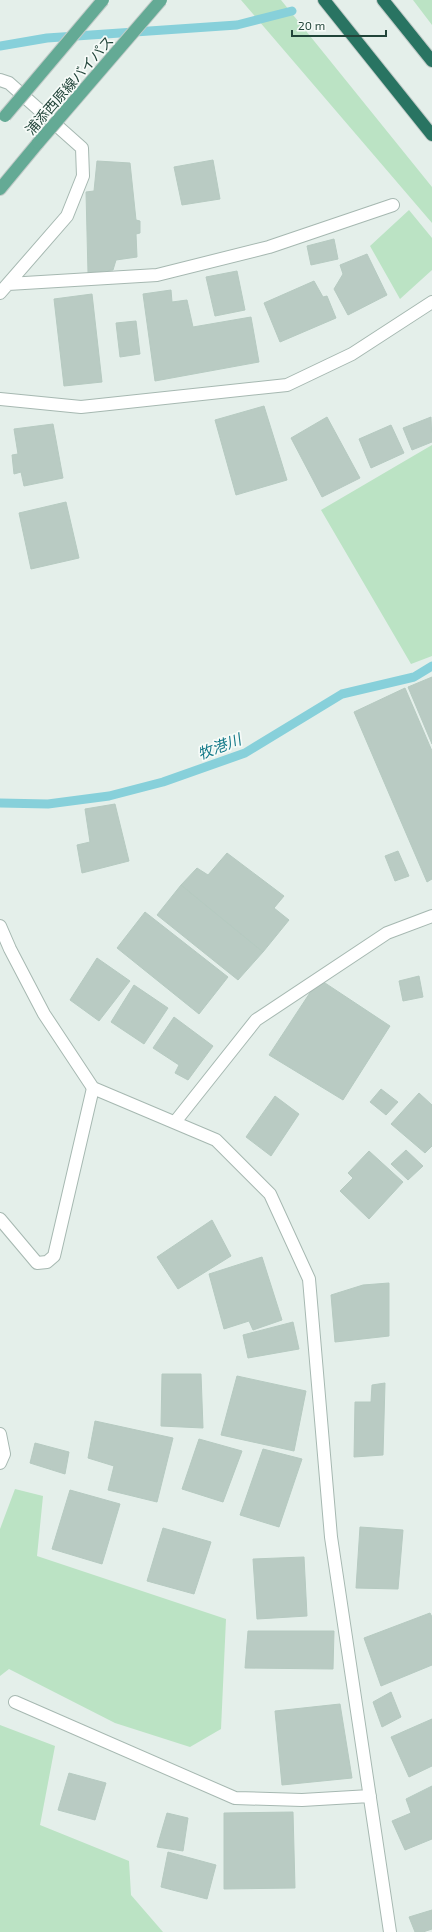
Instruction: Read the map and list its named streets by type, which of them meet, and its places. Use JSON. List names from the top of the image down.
{
  "streets": {
    "main road": ["浦添西原線バイパス"]
  },
  "water": ["牧港川"],
  "scale_bar": "20 m"
}
